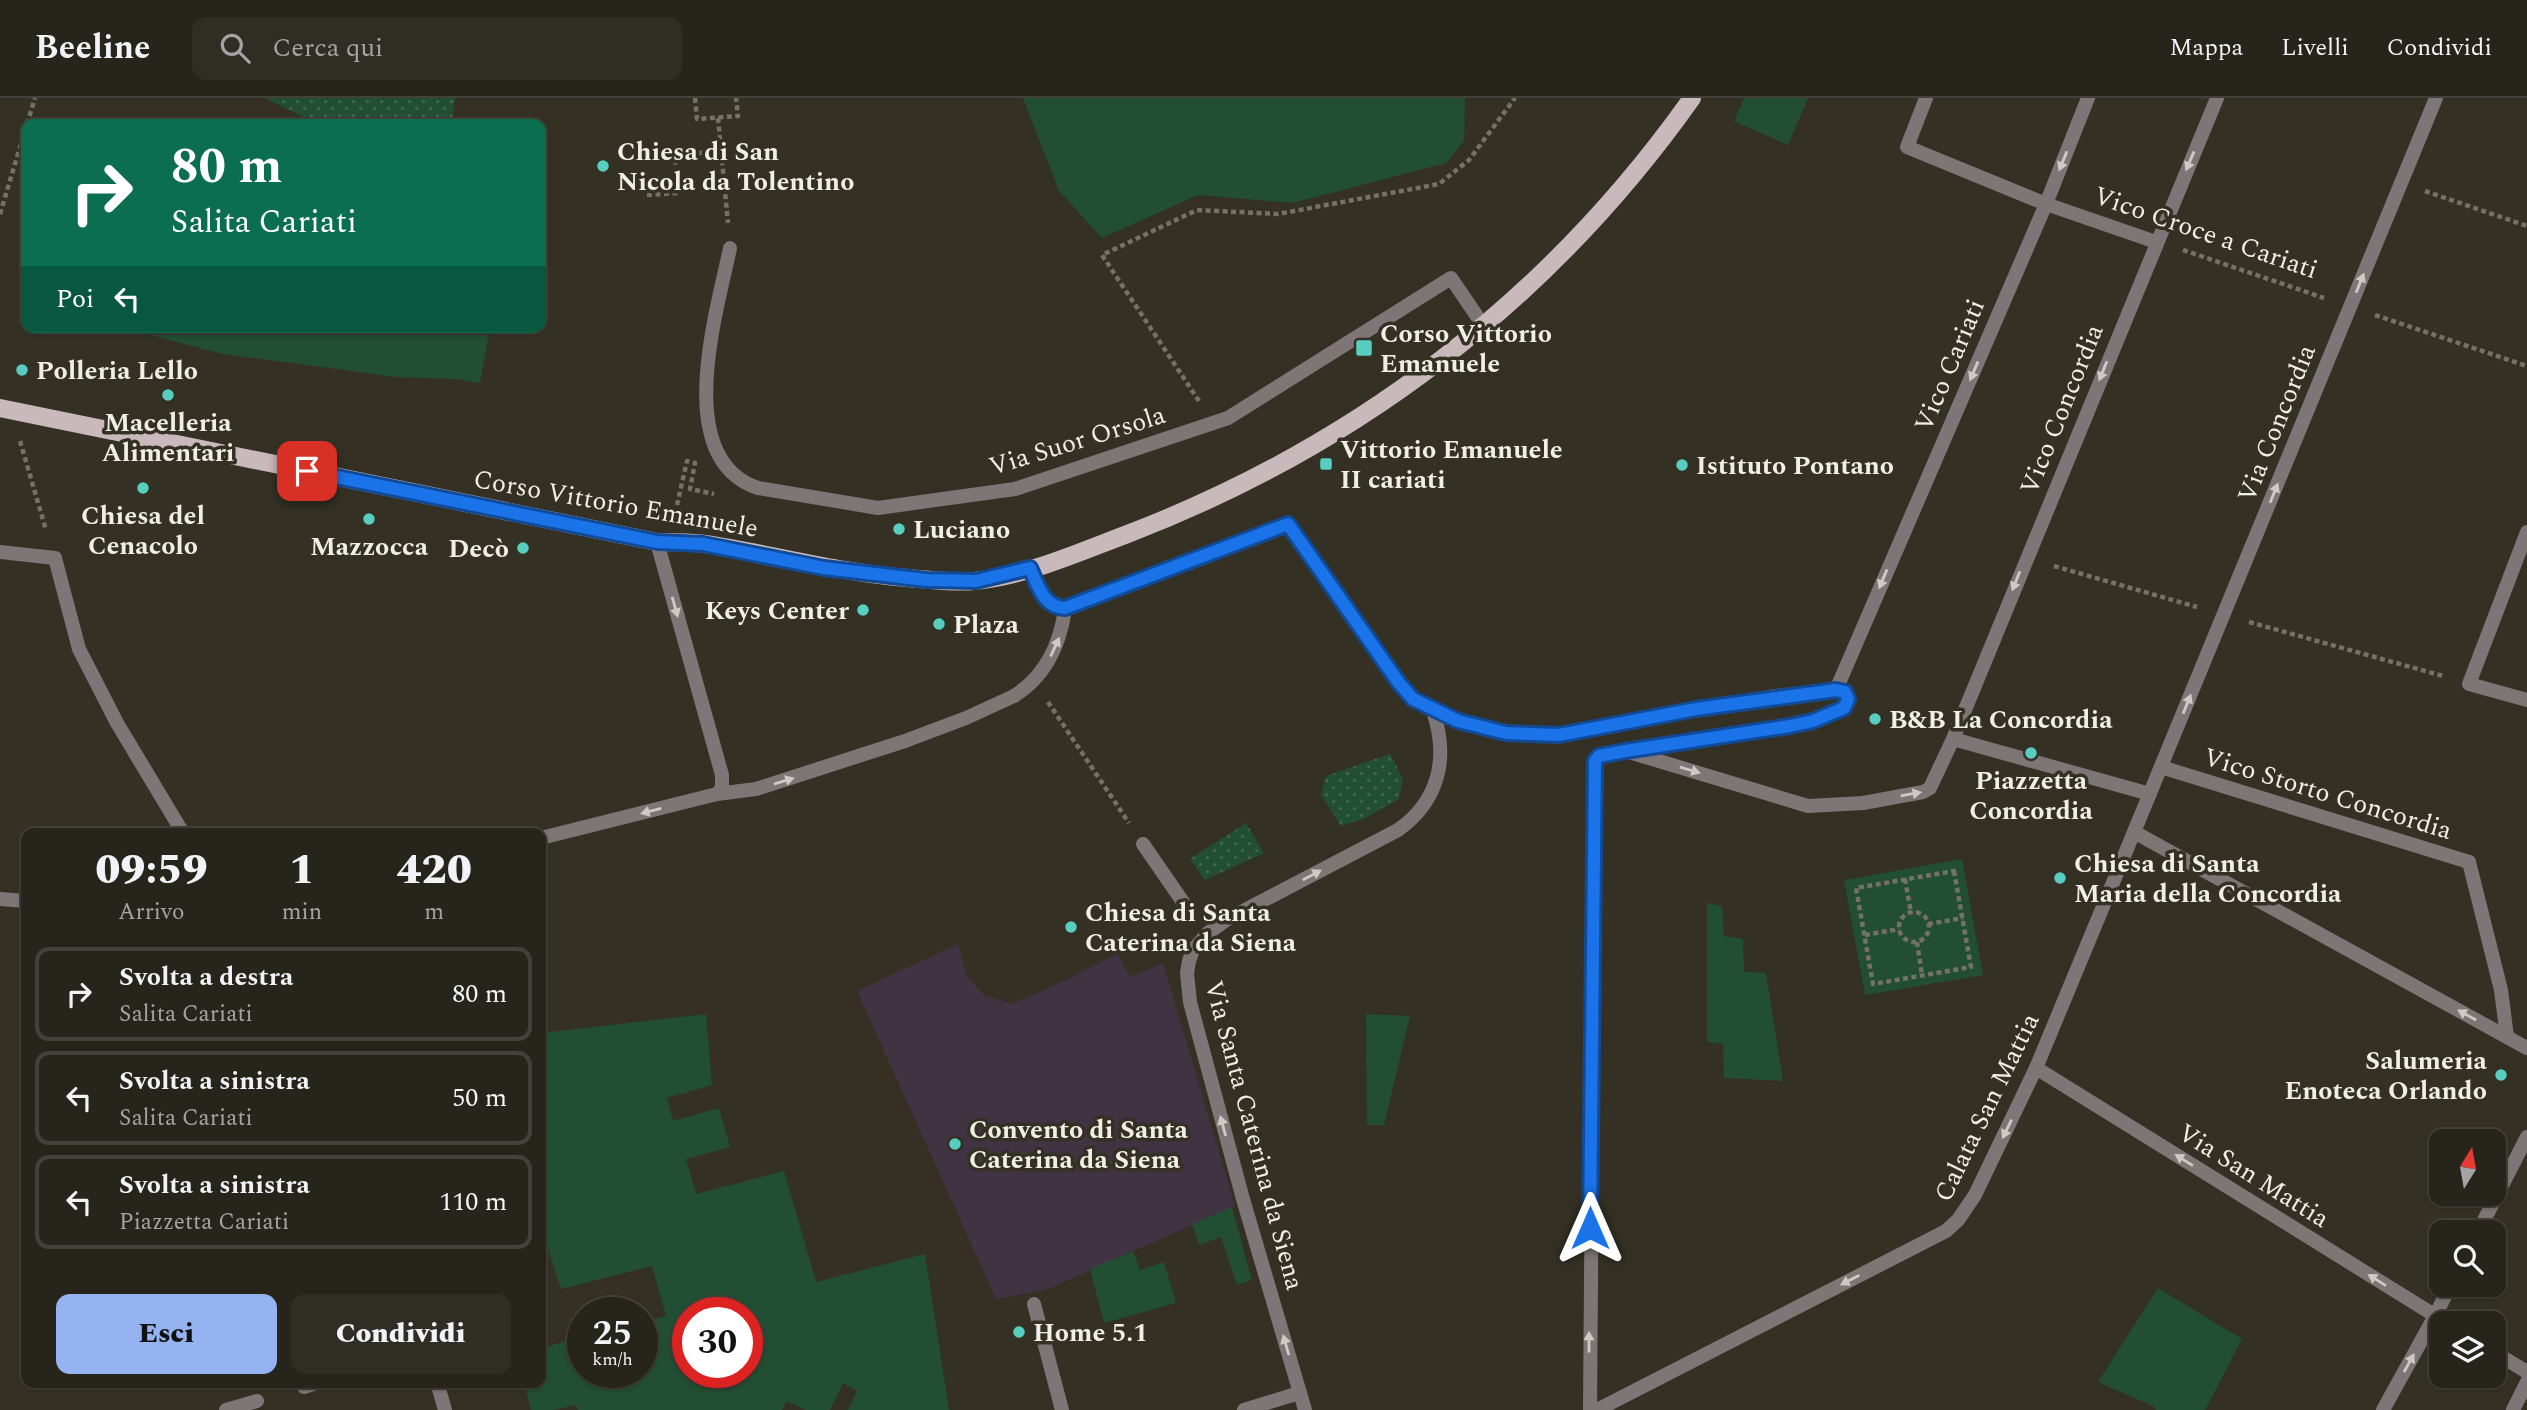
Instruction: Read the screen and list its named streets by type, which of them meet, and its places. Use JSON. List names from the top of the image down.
{
  "streets": {
    "main road": ["Corso Vittorio Emanuele"],
    "street": [
      "Vico Croce a Cariati",
      "Vico Cariati",
      "Vico Concordia",
      "Via Concordia",
      "Via Suor Orsola",
      "Vico Storto Concordia",
      "Calata San Mattia",
      "Via Santa Caterina da Siena",
      "Via San Mattia"
    ]
  },
  "crossings": [
    ["Vico Croce a Cariati", "Vico Cariati"],
    ["Vico Croce a Cariati", "Vico Concordia"],
    ["Vico Croce a Cariati", "Via Concordia"],
    ["Via Concordia", "Vico Storto Concordia"],
    ["Via Concordia", "Calata San Mattia"],
    ["Via Suor Orsola", "Corso Vittorio Emanuele"],
    ["Calata San Mattia", "Via San Mattia"]
  ],
  "one_way": [
    "Vico Cariati",
    "Via Concordia",
    "Calata San Mattia",
    "Via Santa Caterina da Siena",
    "Via San Mattia"
  ],
  "places": {
    "other": [
      "Chiesa di San Nicola da Tolentino",
      "Polleria Lello",
      "Macelleria Alimentari",
      "Istituto Pontano",
      "Chiesa del Cenacolo",
      "Mazzocca",
      "Luciano",
      "Decò",
      "Keys Center",
      "Plaza",
      "B&B La Concordia",
      "Piazzetta Concordia",
      "Chiesa di Santa Maria della Concordia",
      "Chiesa di Santa Caterina da Siena",
      "Salumeria Enoteca Orlando",
      "Convento di Santa Caterina da Siena",
      "Home 5.1"
    ],
    "transit": ["Corso Vittorio Emanuele", "Vittorio Emanuele II cariati"]
  },
  "north": "top",
  "page": {
    "header": "Beeline",
    "search": "Cerca qui",
    "nav": ["Mappa", "Livelli", "Condividi"],
    "turn": ["80 m", "Salita Cariati"],
    "then": "Poi",
    "eta": [
      "09:59",
      "Arrivo",
      "1",
      "min",
      "420",
      "m"
    ],
    "list": [
      {
        "name": "Svolta a destra",
        "note": "Salita Cariati",
        "value": "80 m"
      },
      {
        "name": "Svolta a sinistra",
        "note": "Salita Cariati",
        "value": "50 m"
      },
      {
        "name": "Svolta a sinistra",
        "note": "Piazzetta Cariati",
        "value": "110 m"
      }
    ],
    "buttons": ["Esci", "Condividi"],
    "speed": "25 km/h",
    "limit": "30"
  }
}
